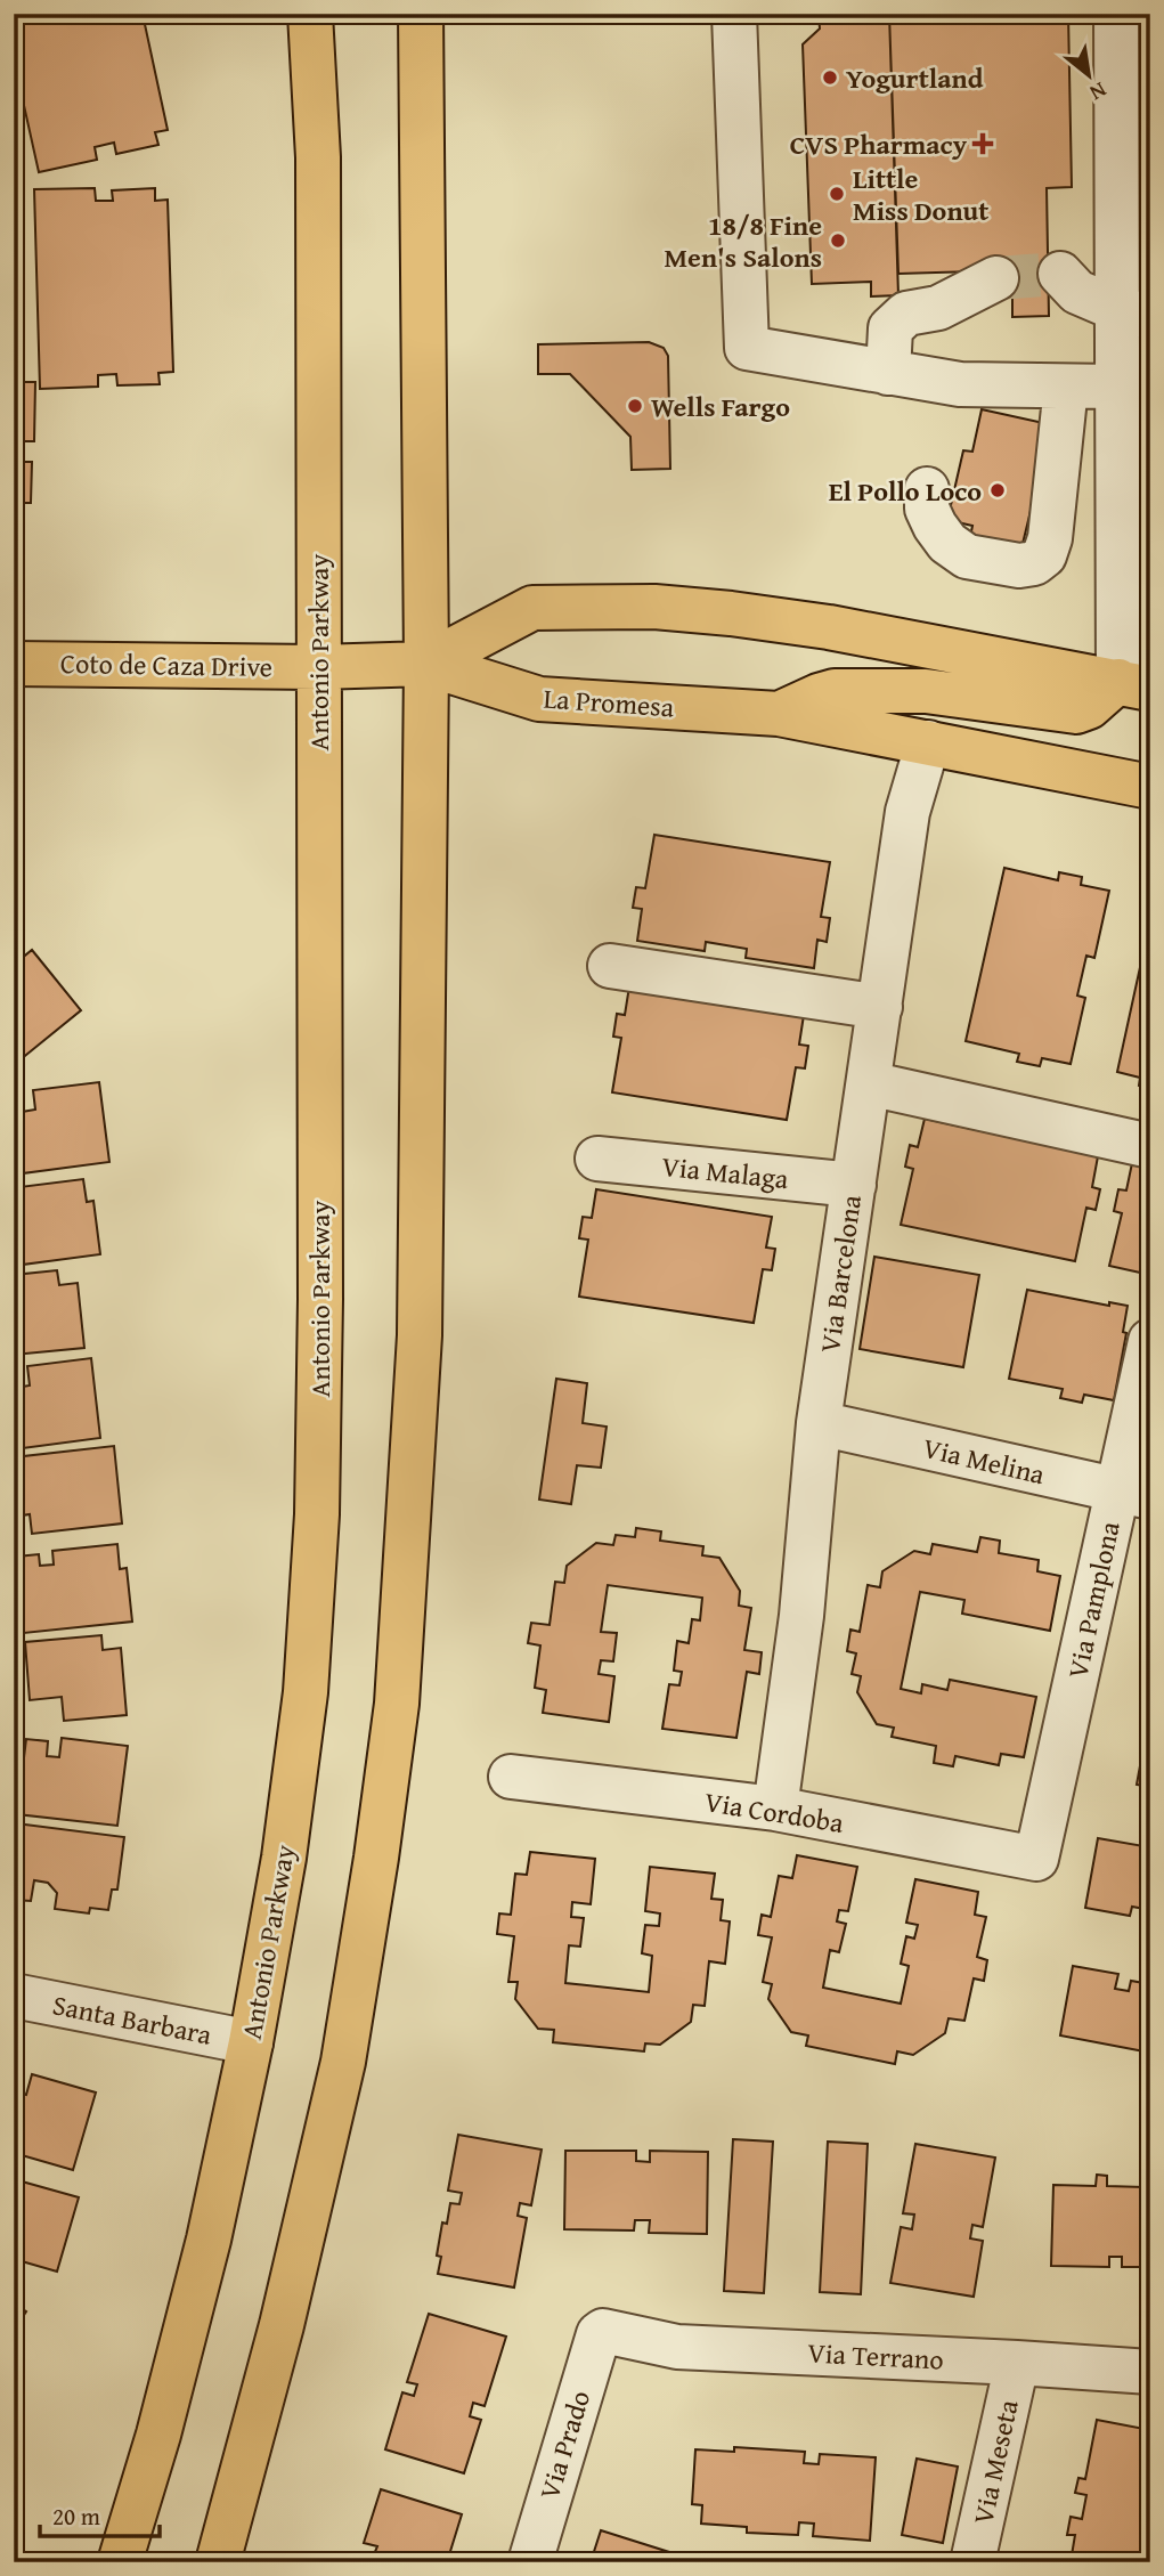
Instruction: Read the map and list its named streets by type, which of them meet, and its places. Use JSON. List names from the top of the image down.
{
  "streets": {
    "main road": ["Antonio Parkway", "Coto de Caza Drive", "La Promesa"],
    "street": [
      "Via Malaga",
      "Via Barcelona",
      "Via Melina",
      "Via Pamplona",
      "Via Cordoba",
      "Santa Barbara",
      "Via Terrano",
      "Via Prado",
      "Via Meseta"
    ]
  },
  "crossings": [
    ["Antonio Parkway", "Coto de Caza Drive"],
    ["Antonio Parkway", "Santa Barbara"],
    ["Coto de Caza Drive", "La Promesa"],
    ["La Promesa", "Via Barcelona"],
    ["Via Malaga", "Via Barcelona"],
    ["Via Barcelona", "Via Melina"],
    ["Via Barcelona", "Via Cordoba"],
    ["Via Melina", "Via Pamplona"],
    ["Via Pamplona", "Via Cordoba"],
    ["Via Terrano", "Via Prado"],
    ["Via Terrano", "Via Meseta"]
  ],
  "places": {
    "other": [
      "Yogurtland",
      "Little Miss Donut",
      "18/8 Fine Men's Salons",
      "Wells Fargo",
      "El Pollo Loco"
    ],
    "health": ["CVS Pharmacy"]
  },
  "scale_bar": "20 m",
  "north": "bottom right"
}
